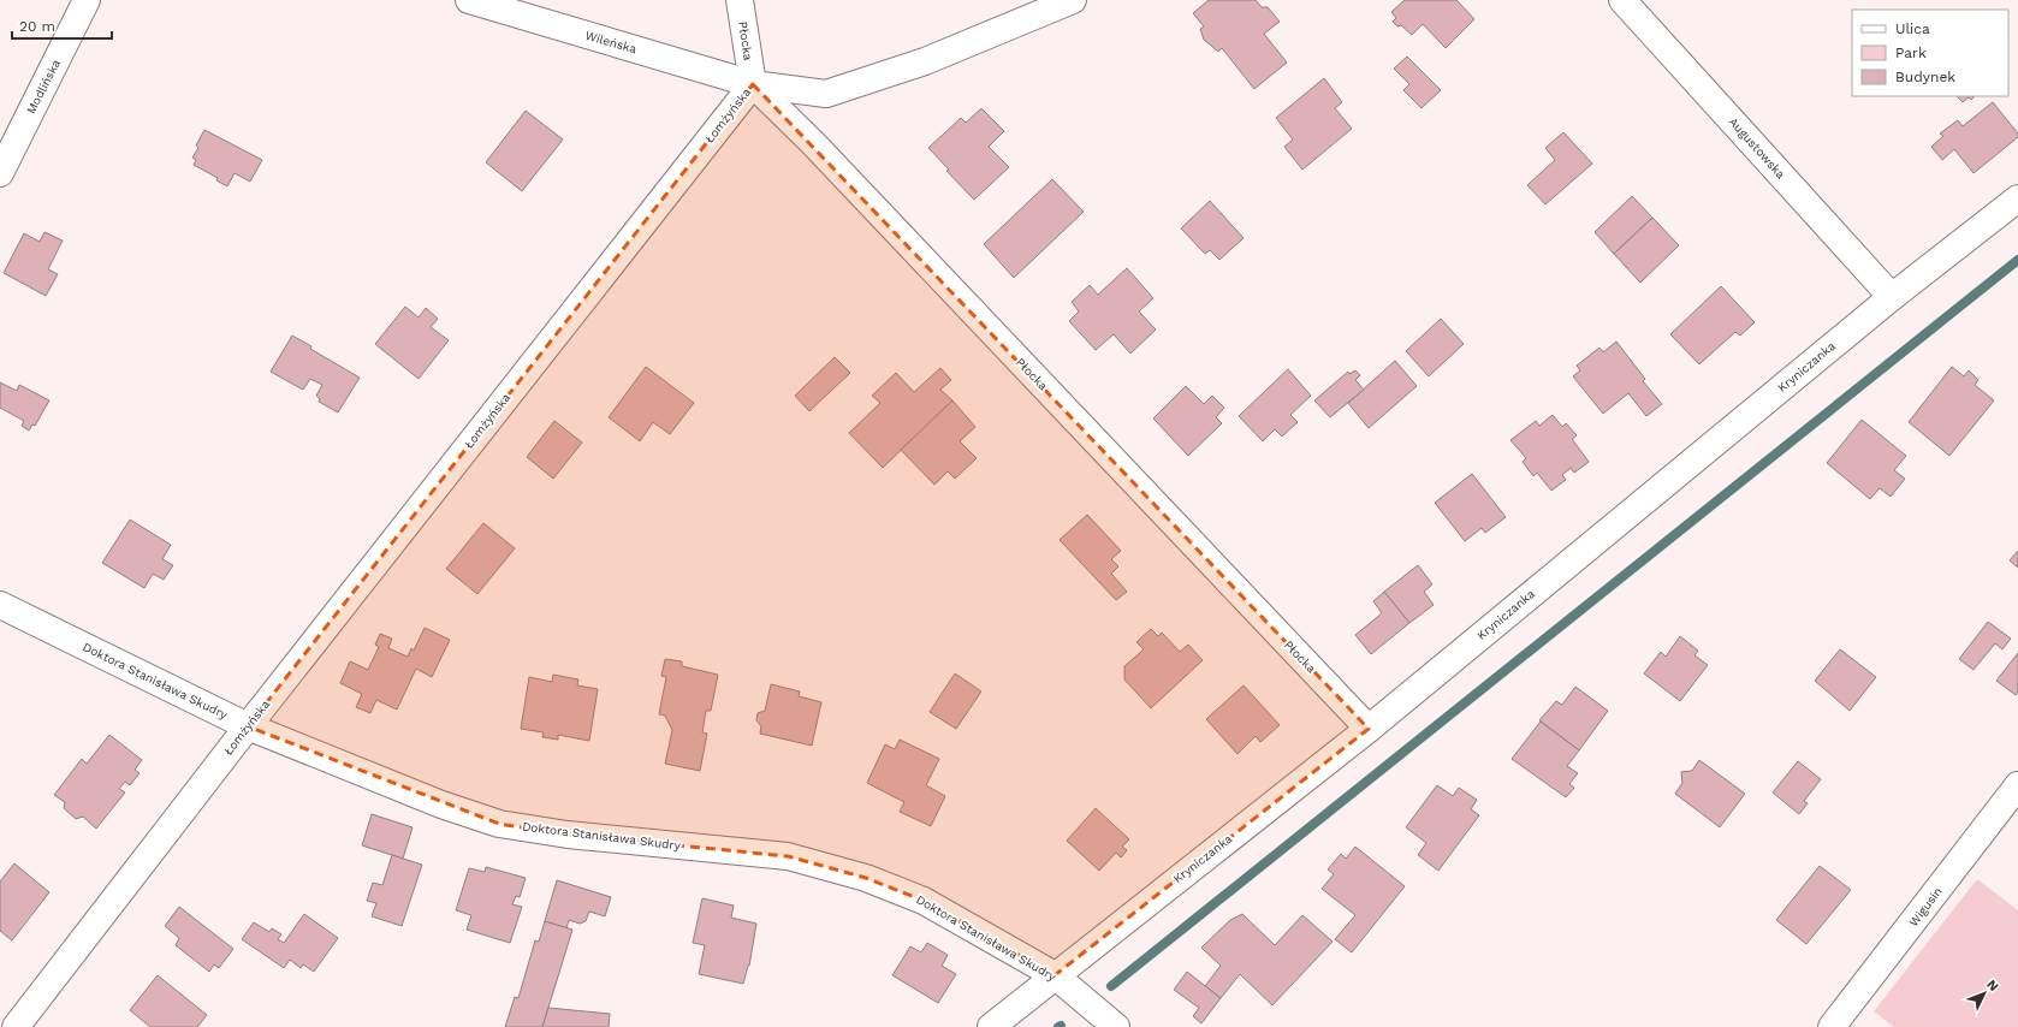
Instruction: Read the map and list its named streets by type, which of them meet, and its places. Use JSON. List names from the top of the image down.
{
  "streets": {
    "street": [
      "Płocka",
      "Wileńska",
      "Modlińska",
      "Łomżyńska",
      "Augustowska",
      "Kryniczanka",
      "Doktora Stanisława Skudry",
      "Wigusin"
    ]
  },
  "crossings": [
    ["Płocka", "Wileńska"],
    ["Płocka", "Łomżyńska"],
    ["Płocka", "Kryniczanka"],
    ["Wileńska", "Łomżyńska"],
    ["Łomżyńska", "Doktora Stanisława Skudry"],
    ["Augustowska", "Kryniczanka"],
    ["Kryniczanka", "Doktora Stanisława Skudry"]
  ],
  "legend": ["Ulica", "Park", "Budynek"],
  "scale_bar": "20 m",
  "north": "top right"
}
